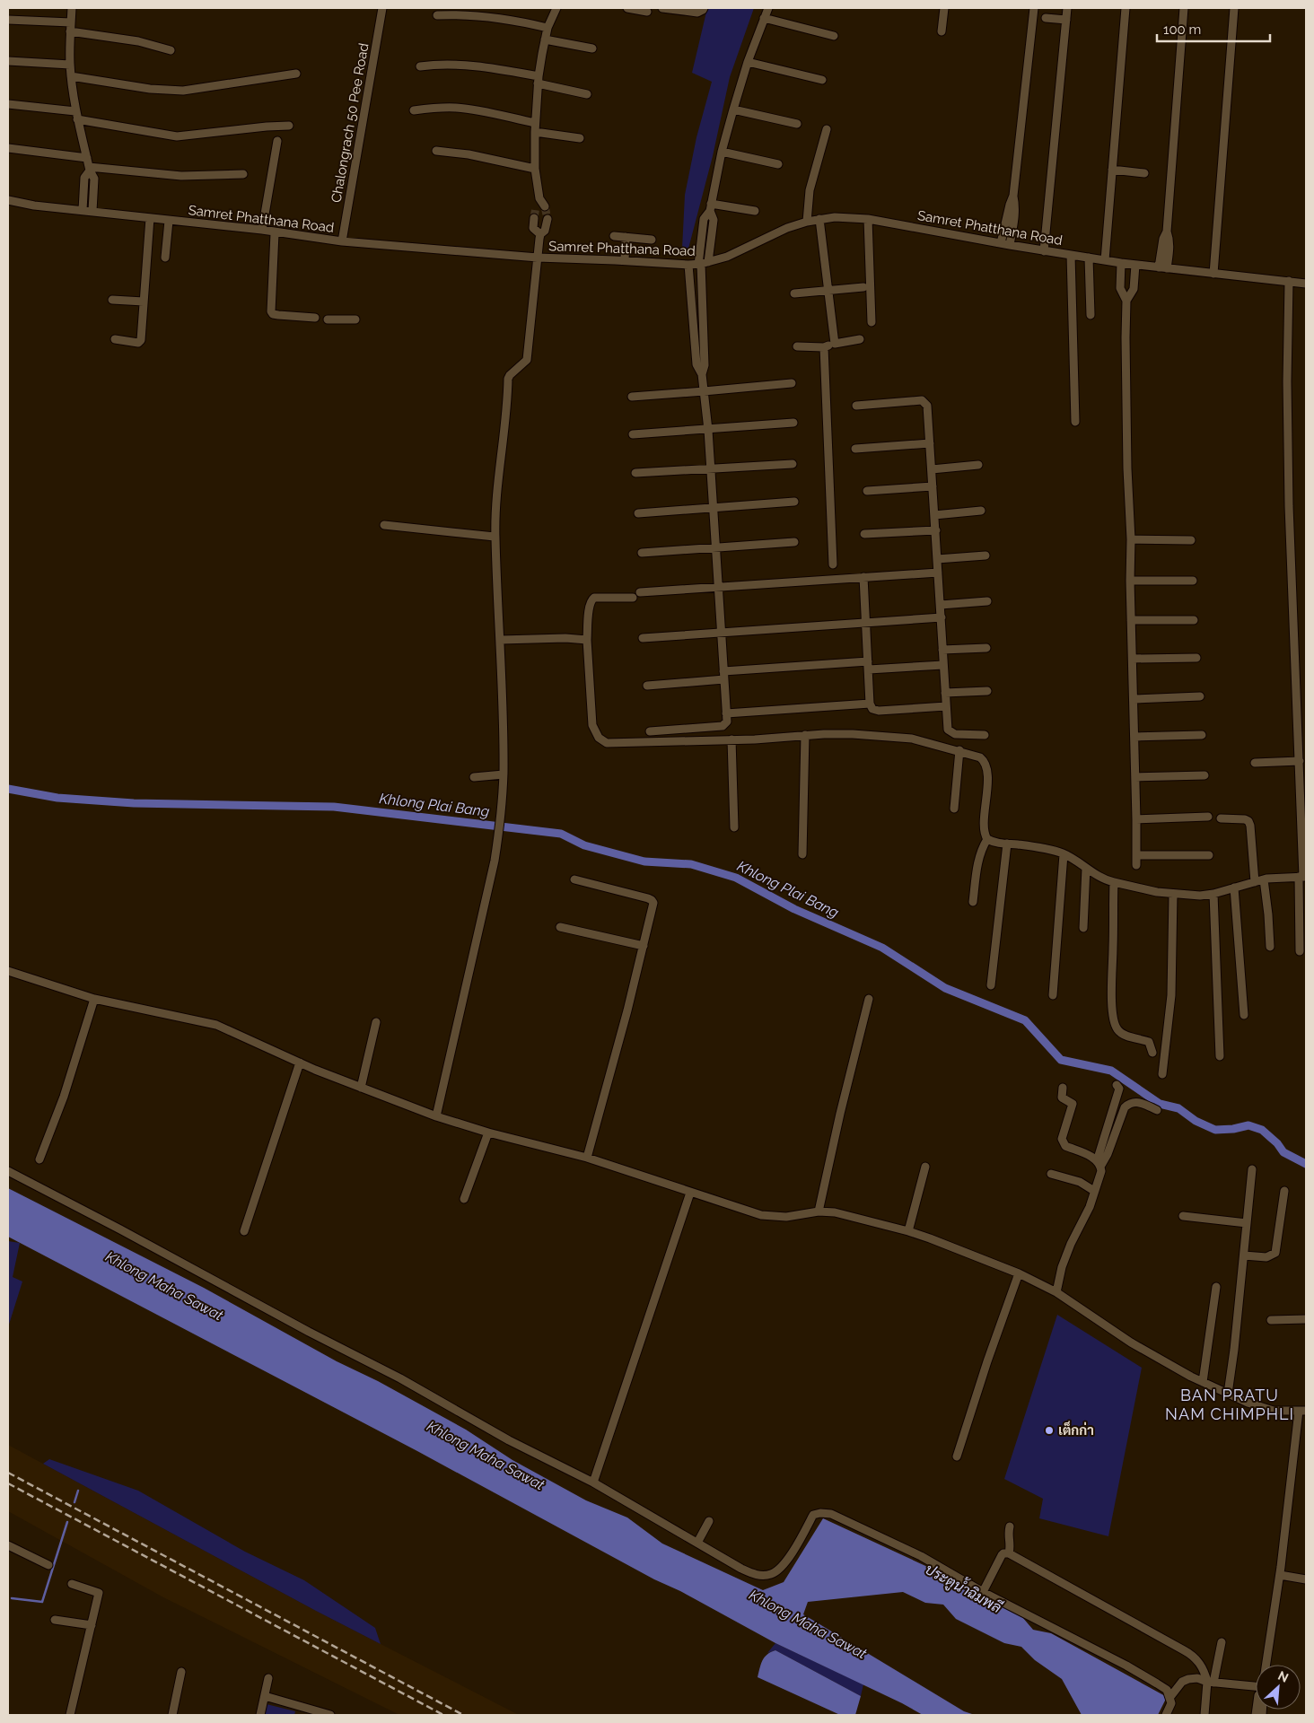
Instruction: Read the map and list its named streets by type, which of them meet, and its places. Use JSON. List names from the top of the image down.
{
  "streets": {
    "street": ["Chalongrach 50 Pee Road", "Samret Phatthana Road"]
  },
  "crossings": [
    ["Chalongrach 50 Pee Road", "Samret Phatthana Road"]
  ],
  "districts": ["BAN PRATU NAM CHIMPHLI"],
  "water": ["Khlong Plai Bang", "Khlong Maha Sawat", "ประตูน้ำฉิมพลี"],
  "places": ["เต็กก่า"],
  "scale_bar": "100 m",
  "north": "top right"
}
